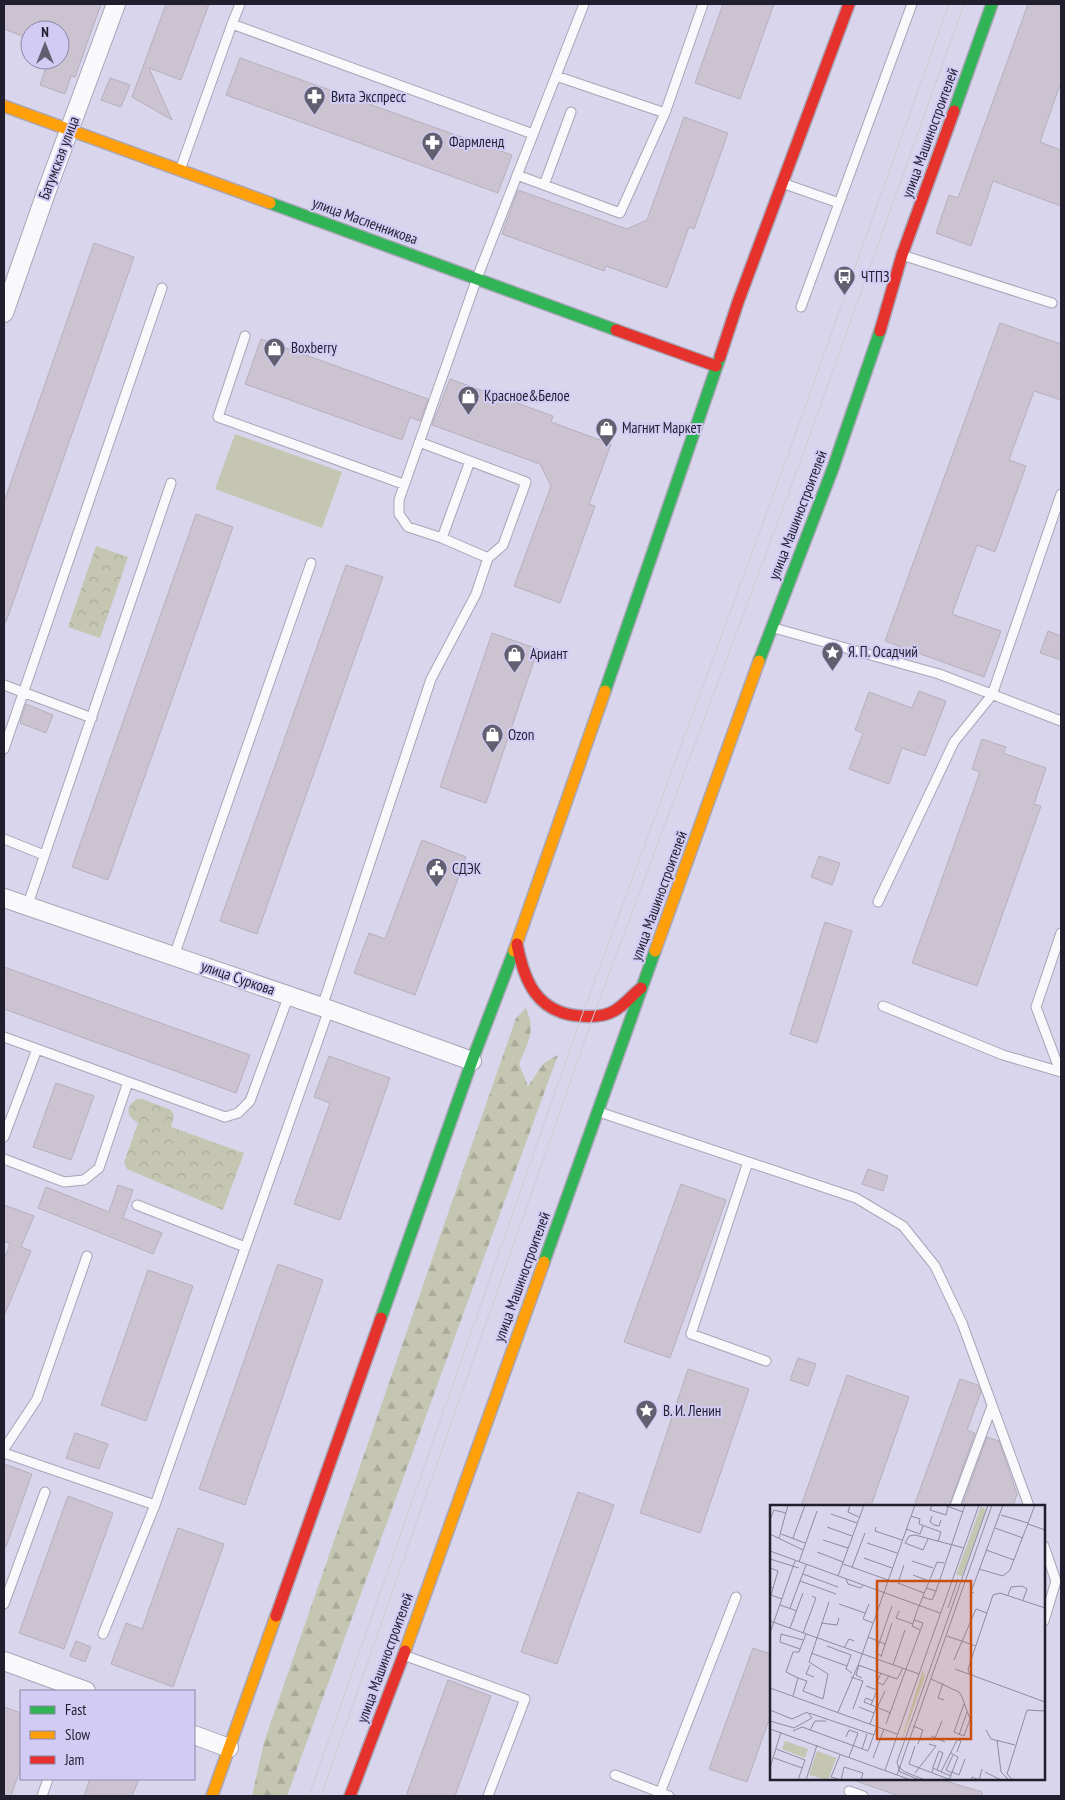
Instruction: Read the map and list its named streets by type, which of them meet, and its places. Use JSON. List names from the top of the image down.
{
  "streets": {
    "main road": ["улица Машиностроителей", "улица Масленникова"],
    "street": ["Батумская улица", "улица Суркова"]
  },
  "crossings": [
    ["Батумская улица", "улица Масленникова"]
  ],
  "places": {
    "pharmacy": ["Вита Экспресс", "Фармленд"],
    "bus stop": ["ЧТПЗ"],
    "shop": [
      "Boxberry",
      "Красное&Белое",
      "Магнит Маркет",
      "Ариант",
      "Ozon"
    ],
    "place": ["Я. П. Осадчий", "В. И. Ленин"],
    "public building": ["СДЭК"]
  },
  "legend": ["Fast", "Slow", "Jam"],
  "north": "top"
}
